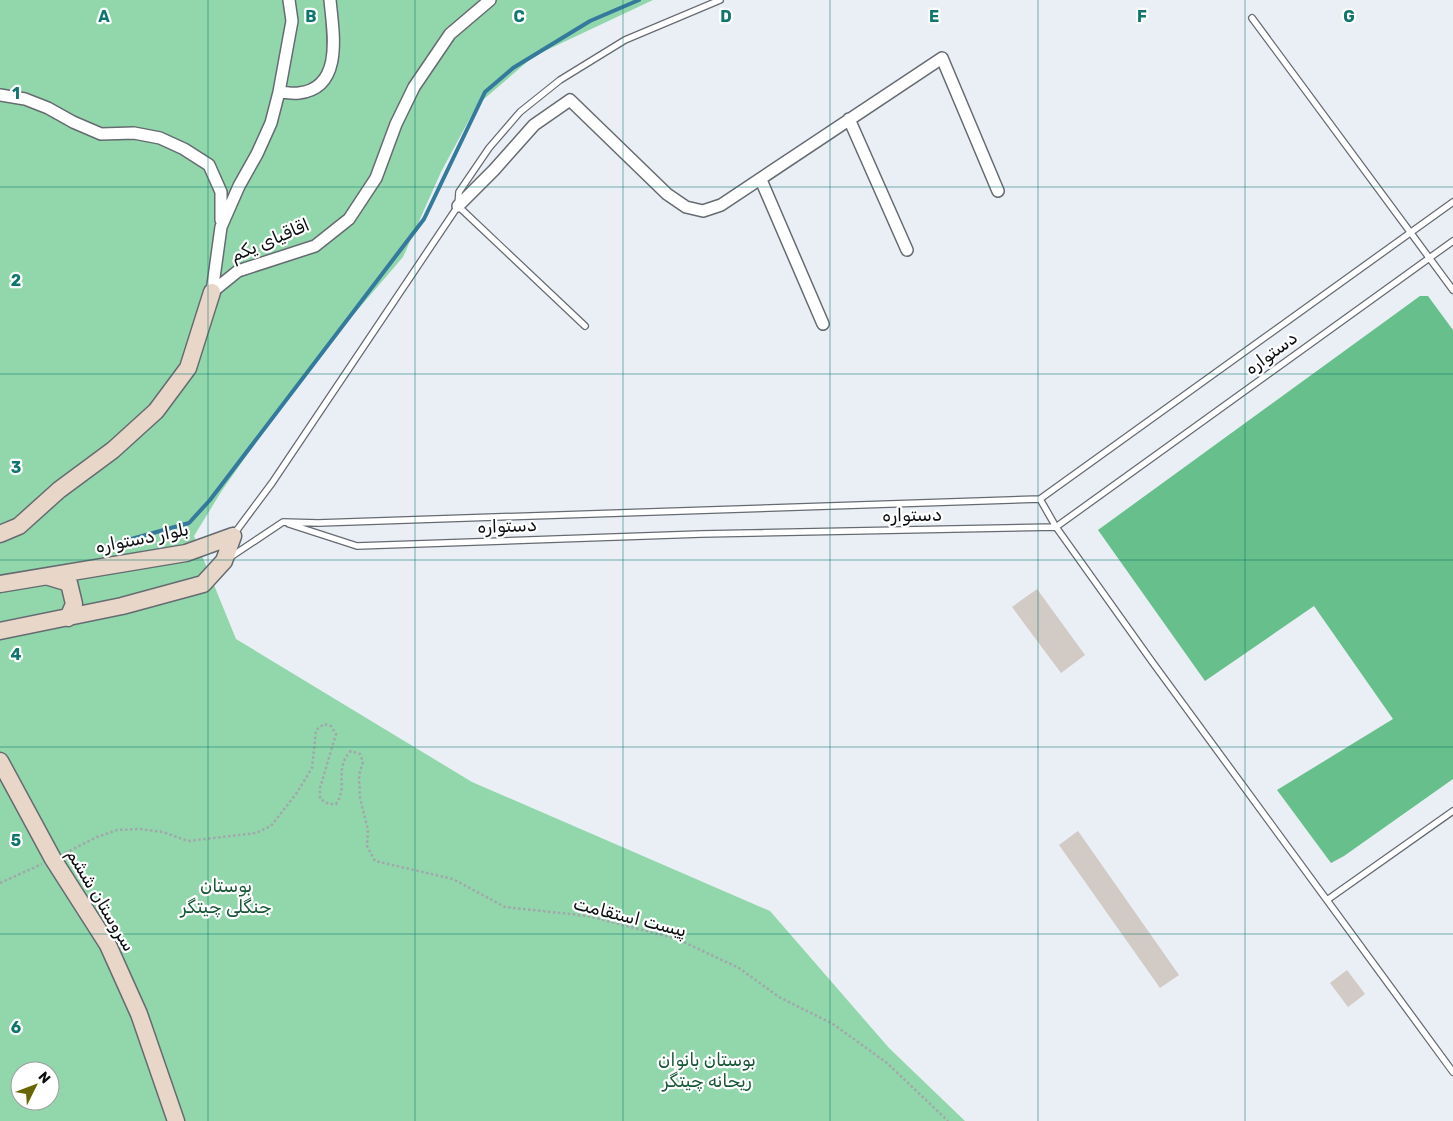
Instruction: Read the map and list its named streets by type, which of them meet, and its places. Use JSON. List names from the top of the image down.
{
  "streets": {
    "street": ["اقاقیای یکم", "بلوار دستواره", "سروستان ششم"],
    "lane": ["دستواره"],
    "path": ["پیست استقامت"]
  },
  "crossings": [
    ["سروستان ششم", "پیست استقامت"]
  ],
  "parks": ["بوستان جنگلی چیتگر", "بوستان بانوان ریحانه چیتگر"],
  "north": "top right",
  "grid": {
    "columns": [
      "A",
      "B",
      "C",
      "D",
      "E",
      "F",
      "G"
    ],
    "rows": [
      "1",
      "2",
      "3",
      "4",
      "5",
      "6"
    ]
  }
}
